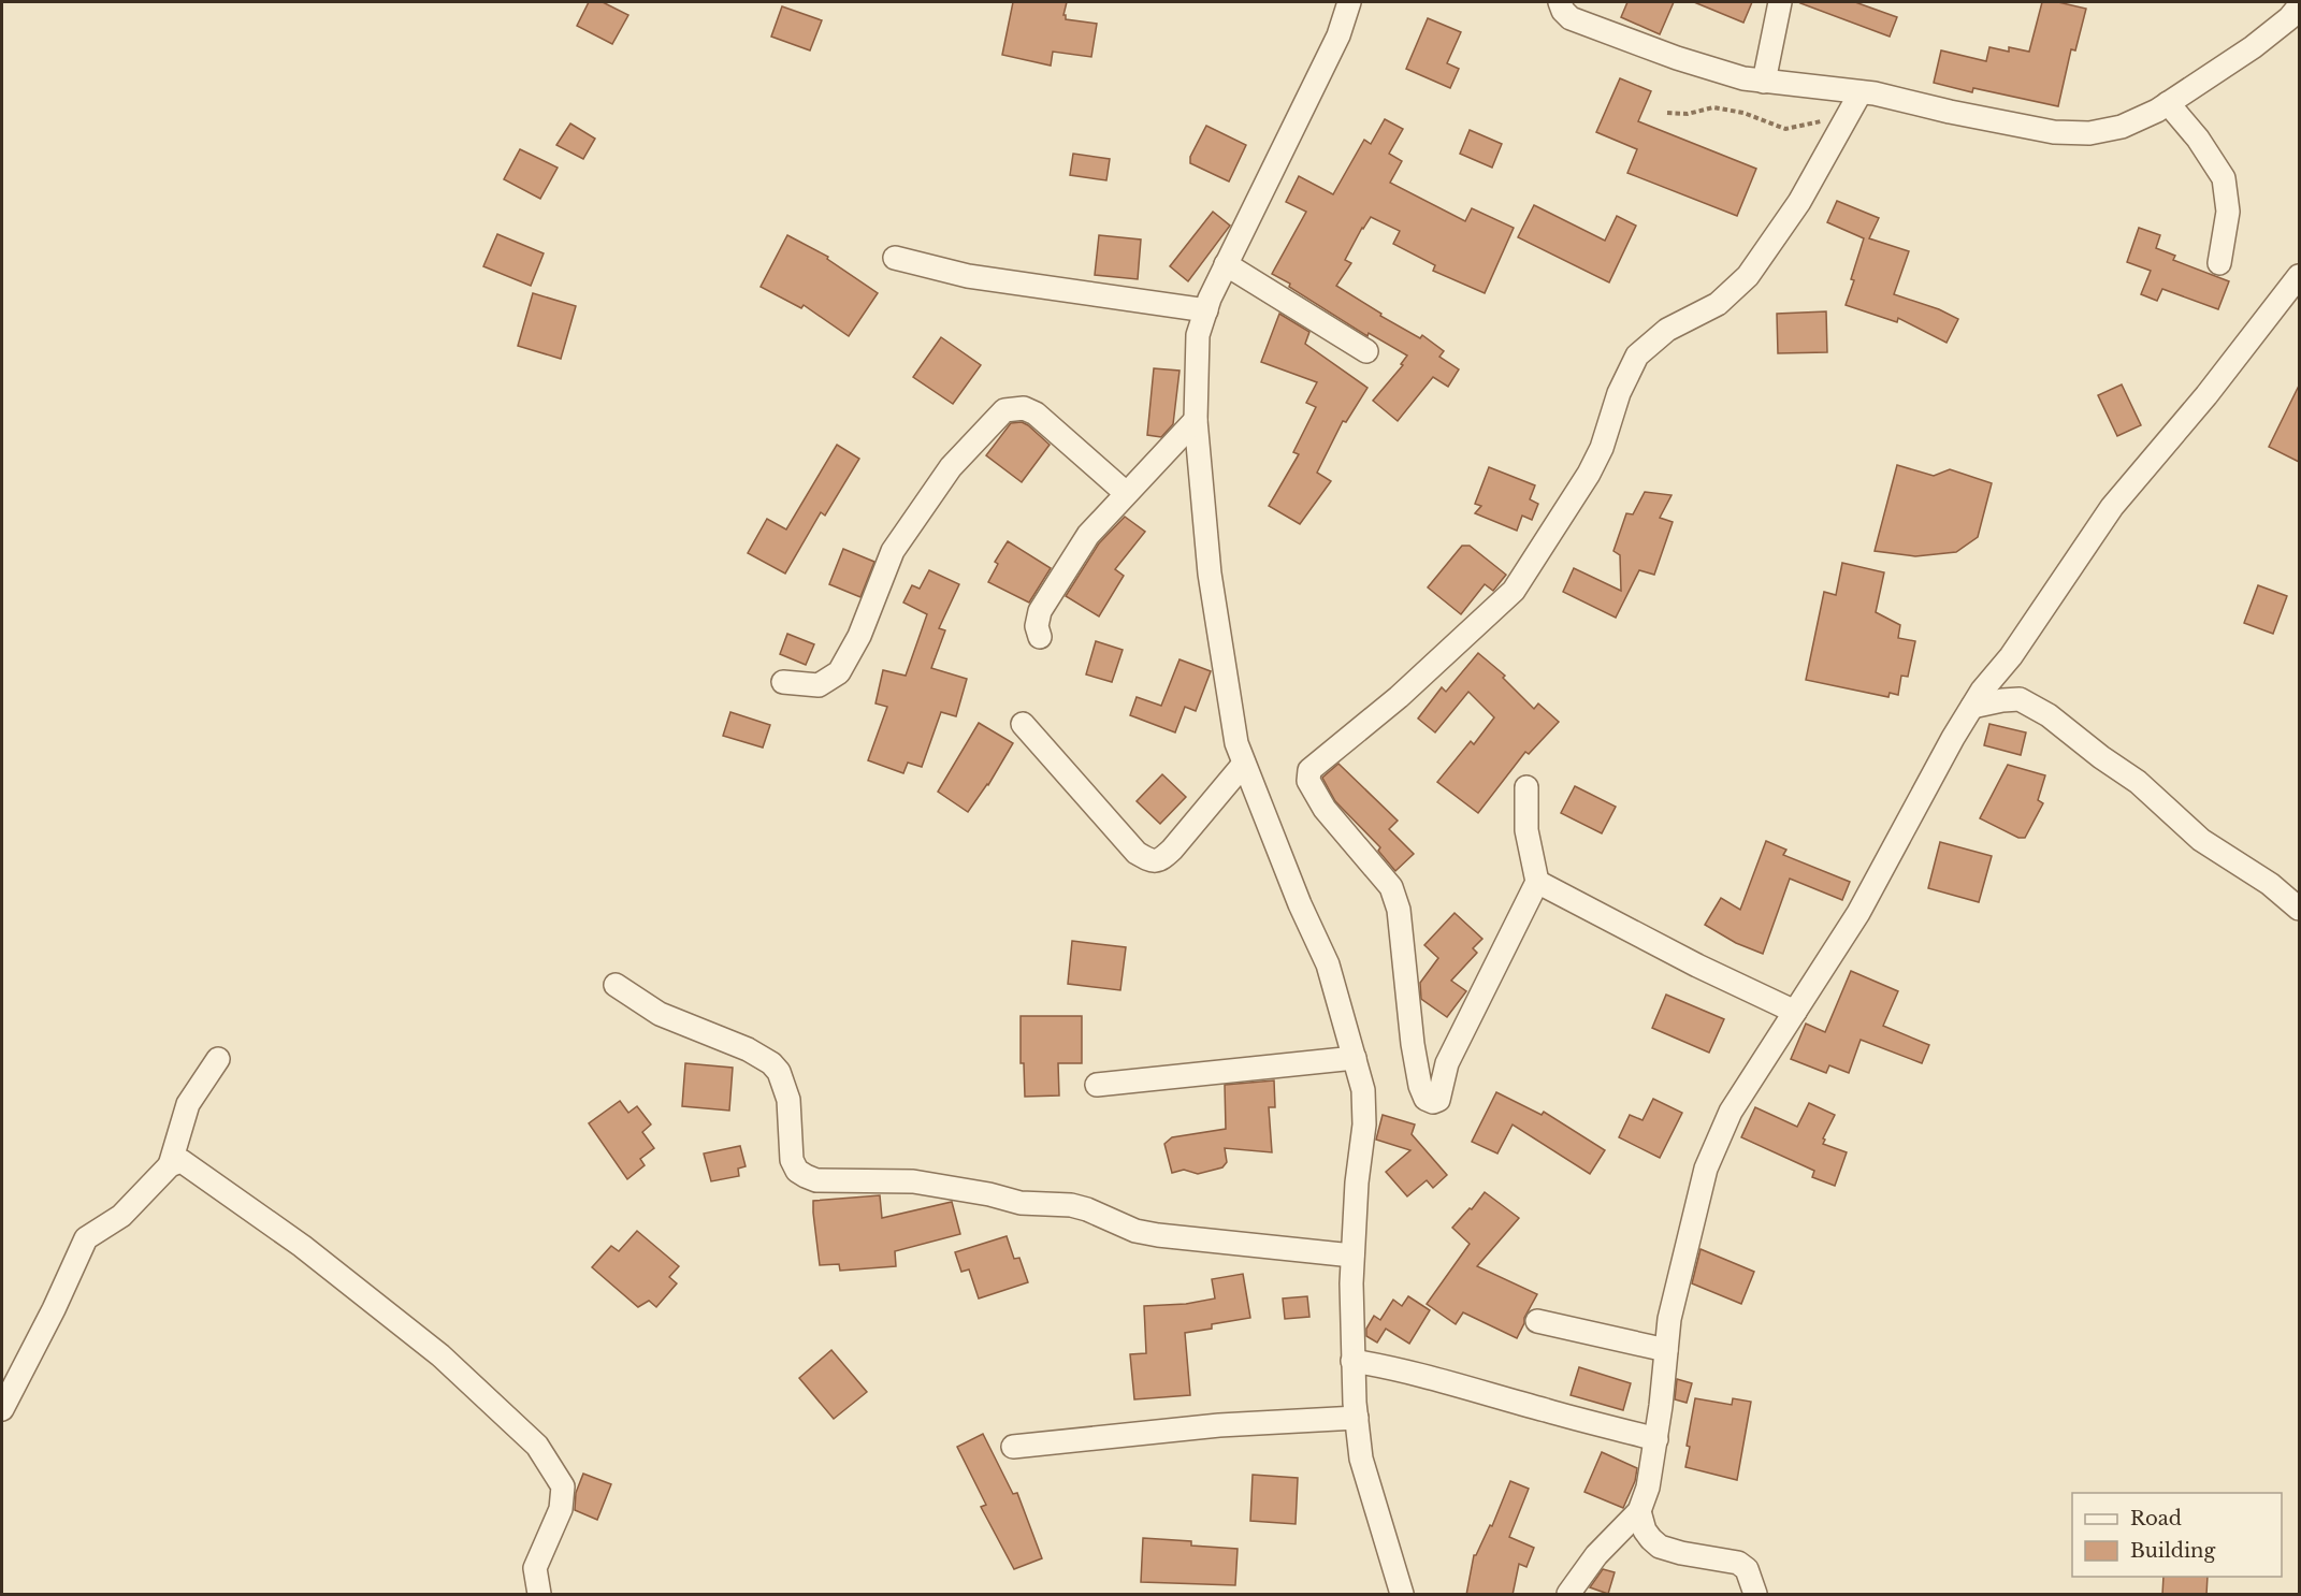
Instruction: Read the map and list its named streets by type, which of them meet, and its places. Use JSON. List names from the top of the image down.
{
  "legend": ["Road", "Building"]
}
